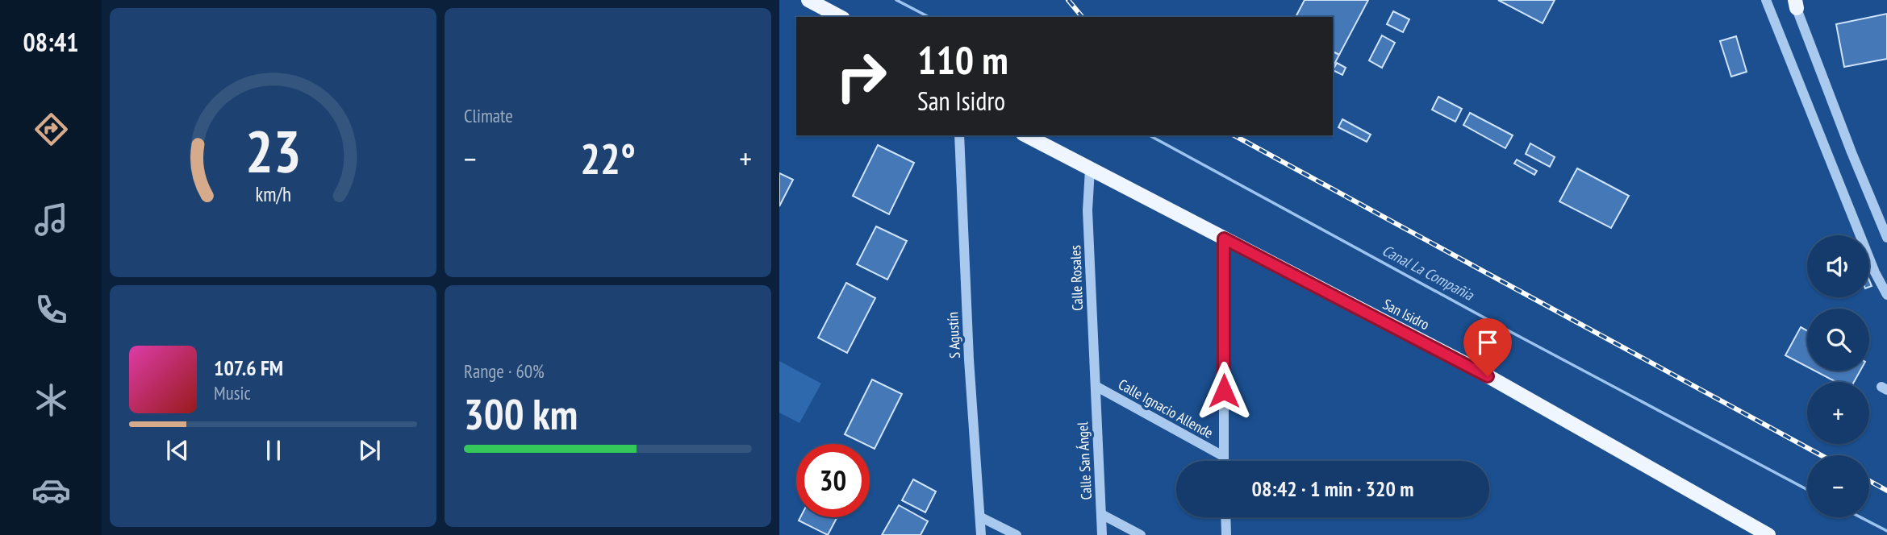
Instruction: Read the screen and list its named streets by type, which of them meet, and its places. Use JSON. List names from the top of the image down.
{
  "streets": {
    "main road": ["San Isidro"],
    "street": [
      "Calle Rosales",
      "S Agustín",
      "Calle Ignacio Allende",
      "Calle San Ángel"
    ]
  },
  "crossings": [
    ["Calle Rosales", "San Isidro"],
    ["Calle Rosales", "Calle Ignacio Allende"],
    ["Calle Rosales", "Calle San Ángel"],
    ["Calle Ignacio Allende", "Calle San Ángel"]
  ],
  "water": ["Canal La Compañia"],
  "page": {
    "tabs": "08:41",
    "tile": [
      "Climate",
      ["Range · 60%", "300 km"]
    ],
    "turn": ["110 m", "San Isidro"],
    "heat": ["−", "22°", "+"],
    "map_buttons": ["+", "−"],
    "song": ["107.6 FM", "Music"],
    "limit": "30",
    "trip": "08:42 · 1 min · 320 m",
    "gauge": ["23", "km/h"]
  }
}
